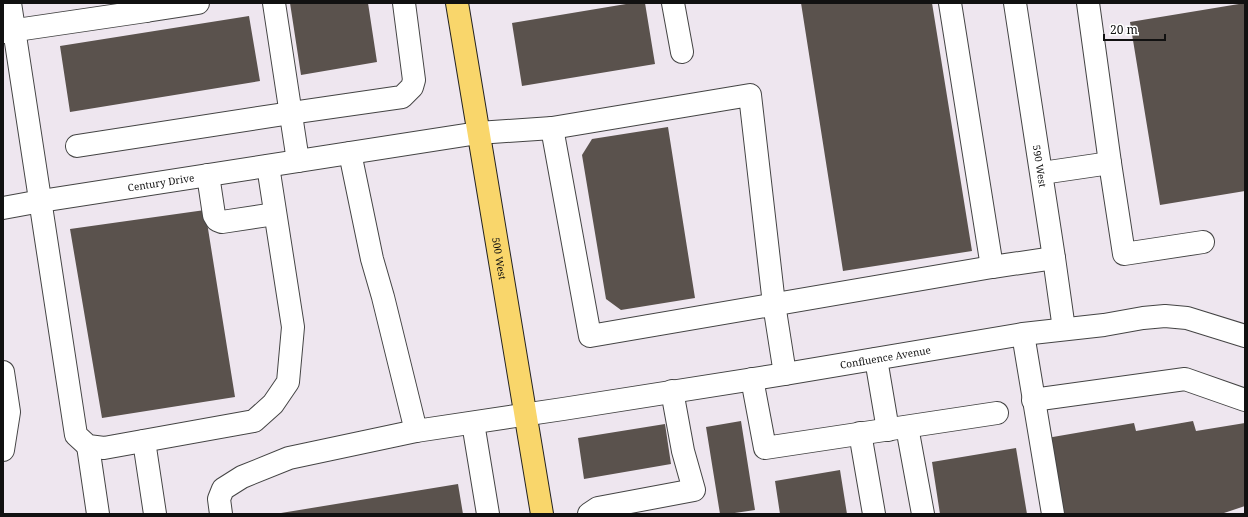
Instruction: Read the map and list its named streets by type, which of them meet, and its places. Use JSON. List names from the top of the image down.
{
  "streets": {
    "main road": ["500 West"],
    "street": ["590 West", "Century Drive", "Confluence Avenue"]
  },
  "crossings": [
    ["590 West", "Confluence Avenue"],
    ["Century Drive", "500 West"],
    ["500 West", "Confluence Avenue"]
  ],
  "scale_bar": "20 m"
}
